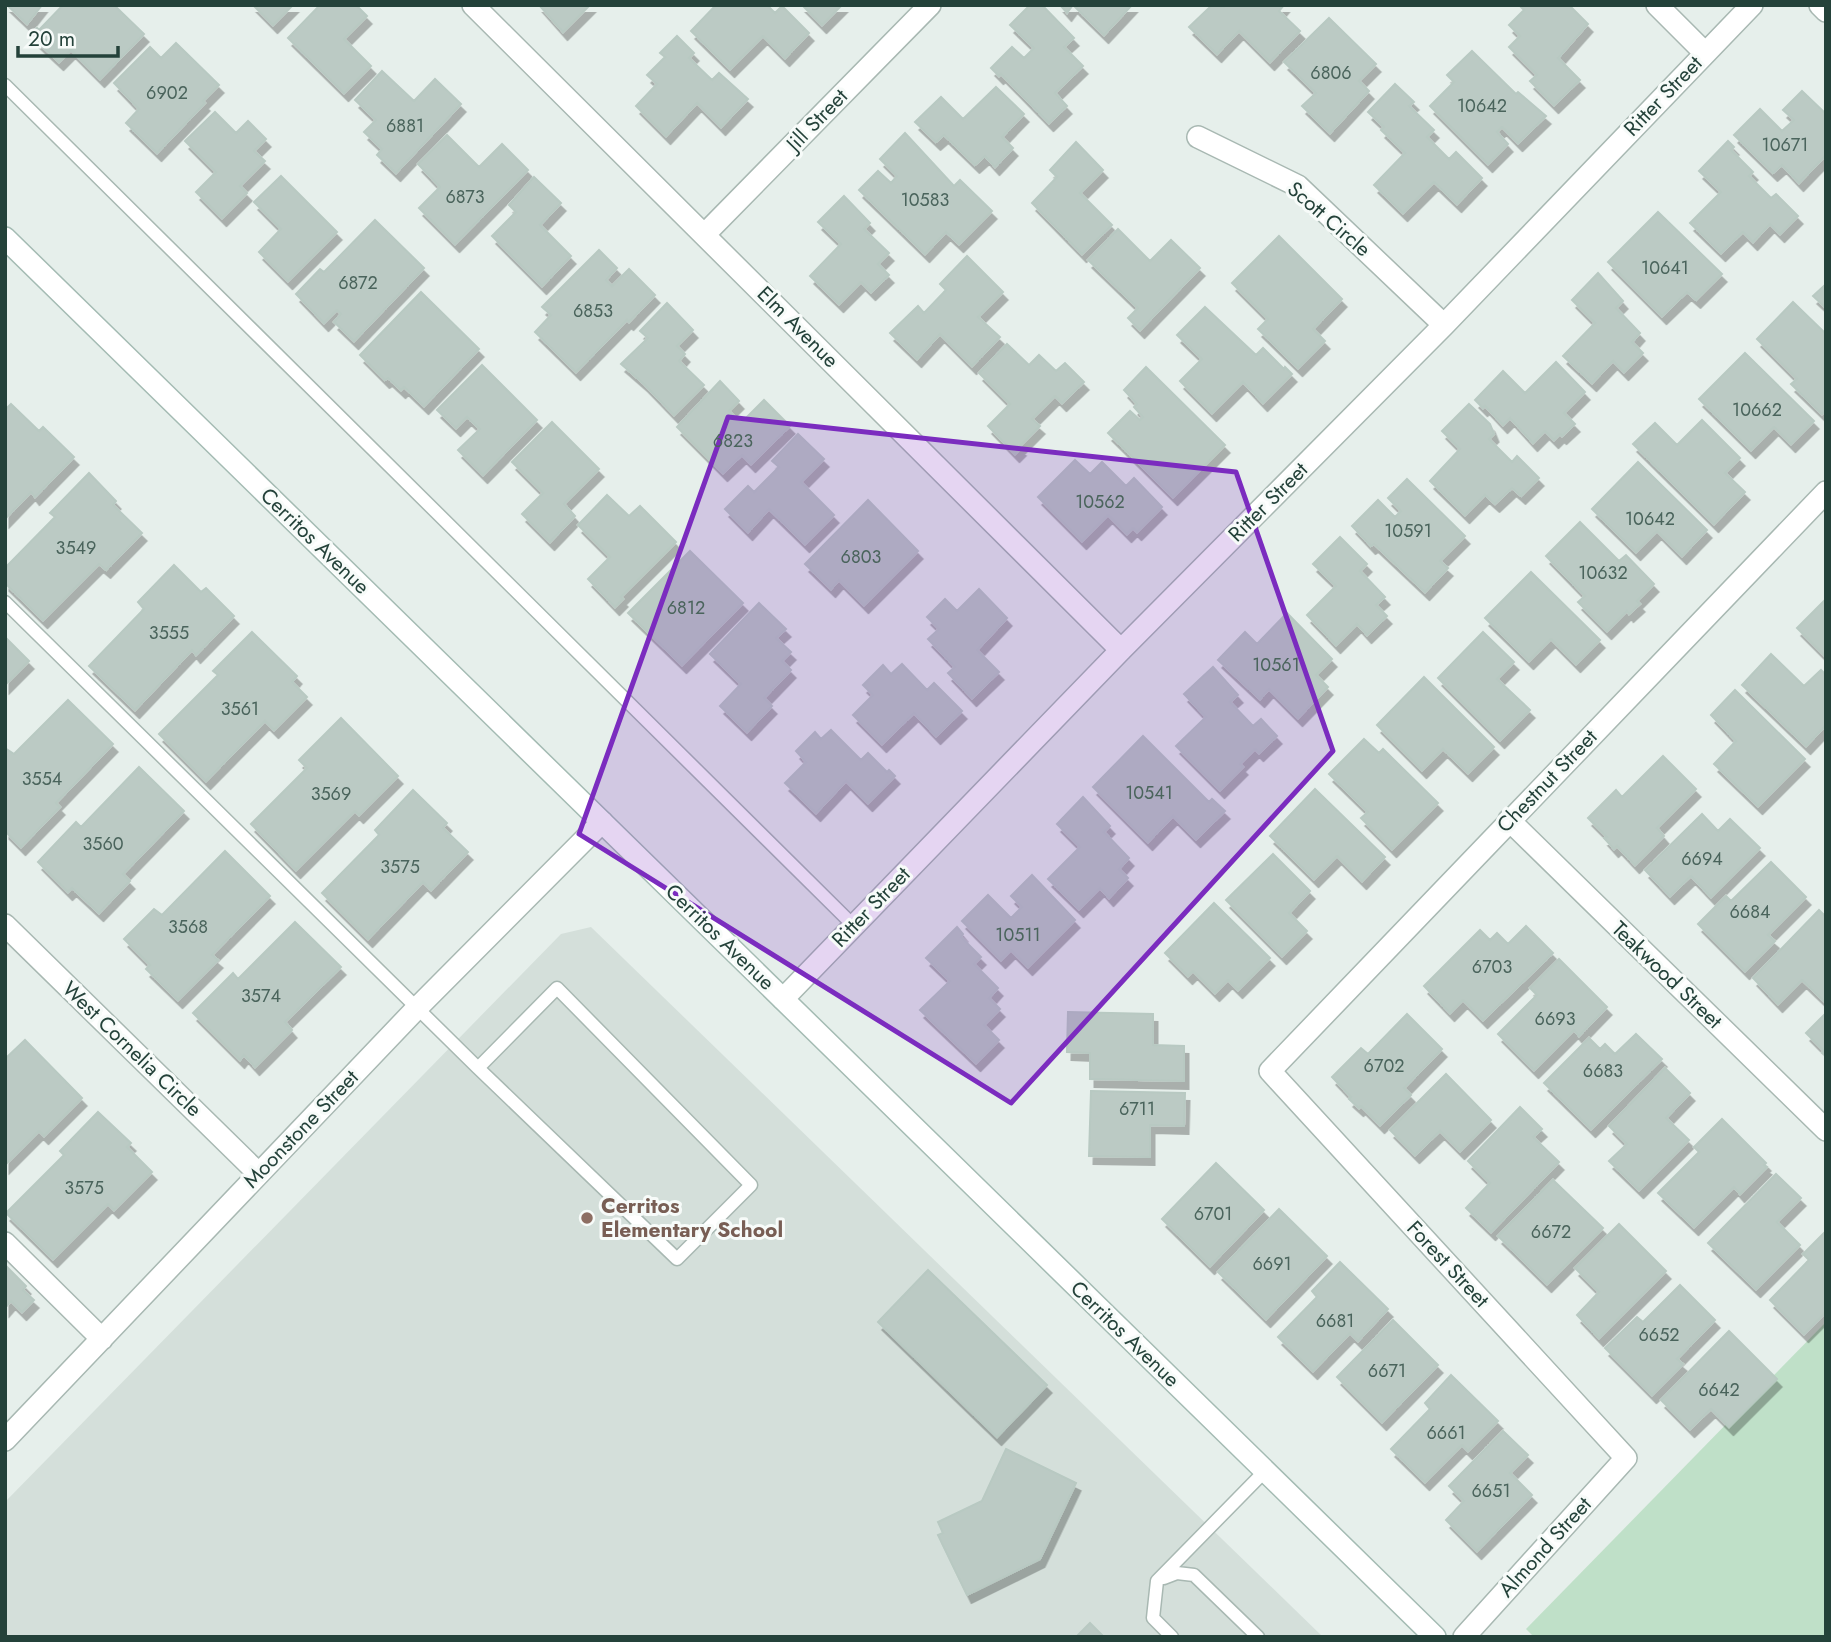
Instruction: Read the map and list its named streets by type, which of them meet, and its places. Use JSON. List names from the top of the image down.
{
  "streets": {
    "street": [
      "Ritter Street",
      "Jill Street",
      "Scott Circle",
      "Elm Avenue",
      "Cerritos Avenue",
      "Chestnut Street",
      "Teakwood Street",
      "West Cornelia Circle",
      "Moonstone Street",
      "Forest Street",
      "Almond Street"
    ]
  },
  "crossings": [
    ["Ritter Street", "Scott Circle"],
    ["Ritter Street", "Elm Avenue"],
    ["Ritter Street", "Cerritos Avenue"],
    ["Jill Street", "Elm Avenue"],
    ["Cerritos Avenue", "Moonstone Street"],
    ["Chestnut Street", "Teakwood Street"],
    ["Chestnut Street", "Forest Street"],
    ["West Cornelia Circle", "Moonstone Street"],
    ["Forest Street", "Almond Street"]
  ],
  "places": ["Cerritos Elementary School"],
  "house_numbers": [
    "6806",
    "6902",
    "10642",
    "6881",
    "10671",
    "6873",
    "10583",
    "10641",
    "6872",
    "6853",
    "10662",
    "6823",
    "10562",
    "10642",
    "10591",
    "3549",
    "6803",
    "10632",
    "6812",
    "3555",
    "10561",
    "3561",
    "3554",
    "10541",
    "3569",
    "3560",
    "6694",
    "3575",
    "6684",
    "3568",
    "10511",
    "6703",
    "3574",
    "6693",
    "6702",
    "6683",
    "6711",
    "3575",
    "6701",
    "6672",
    "6691",
    "6681",
    "6652",
    "6671",
    "6642",
    "6661",
    "6651"
  ],
  "scale_bar": "20 m"
}
